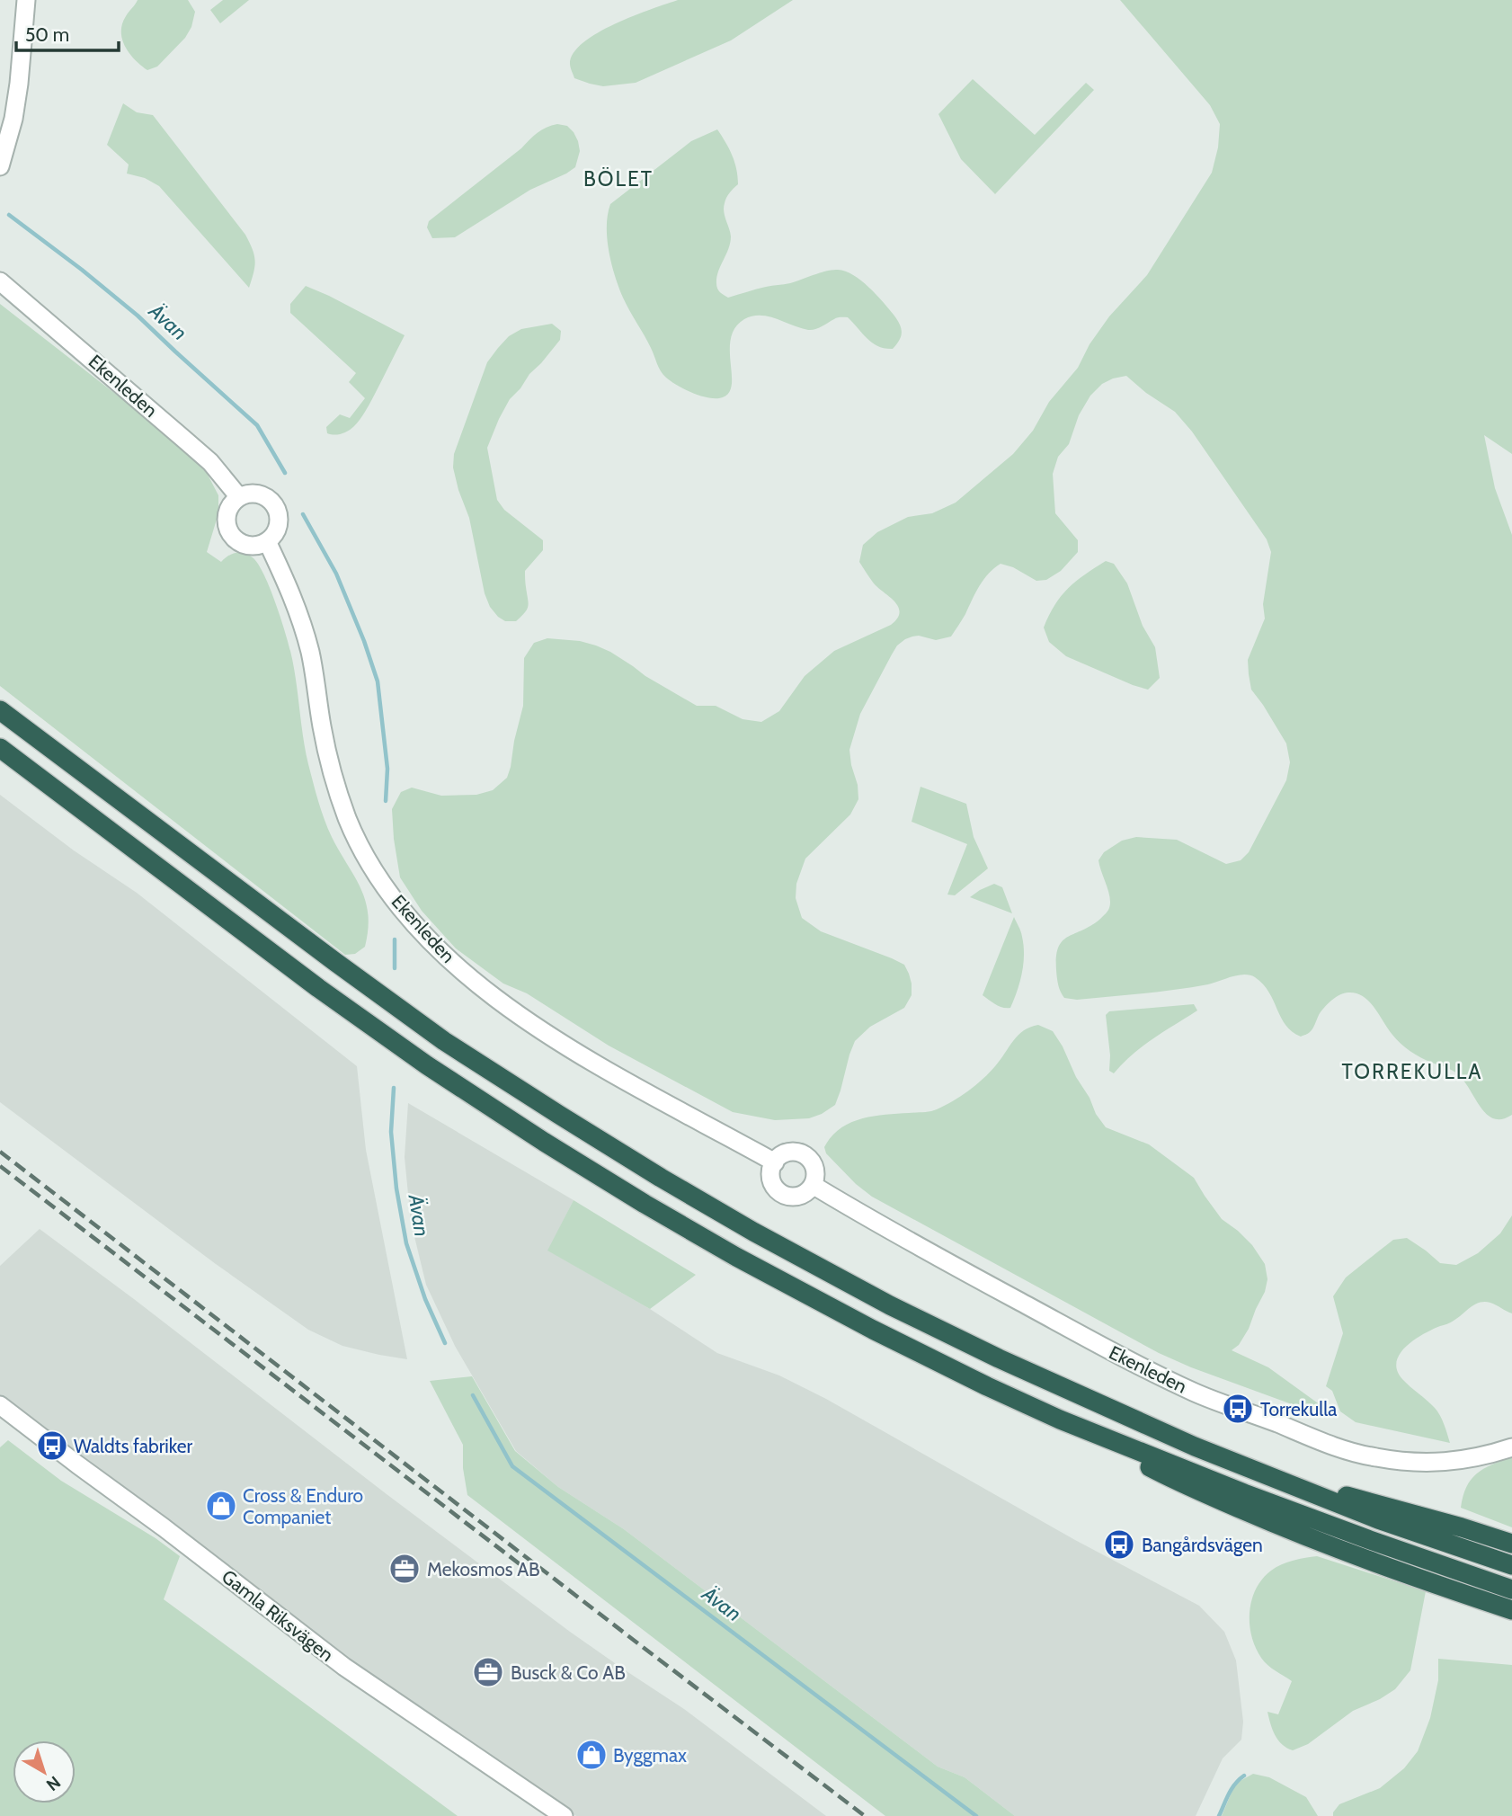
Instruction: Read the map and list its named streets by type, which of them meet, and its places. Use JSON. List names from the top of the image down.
{
  "streets": {
    "street": ["Ekenleden", "Gamla Riksvägen"]
  },
  "districts": ["BÖLET", "TORREKULLA"],
  "water": ["Ävan"],
  "places": {
    "bus stop": ["Torrekulla", "Waldts fabriker", "Bangårdsvägen"],
    "shop": ["Cross & Enduro Companiet", "Byggmax"],
    "office": ["Mekosmos AB", "Busck & Co AB"]
  },
  "scale_bar": "50 m",
  "north": "bottom right"
}
